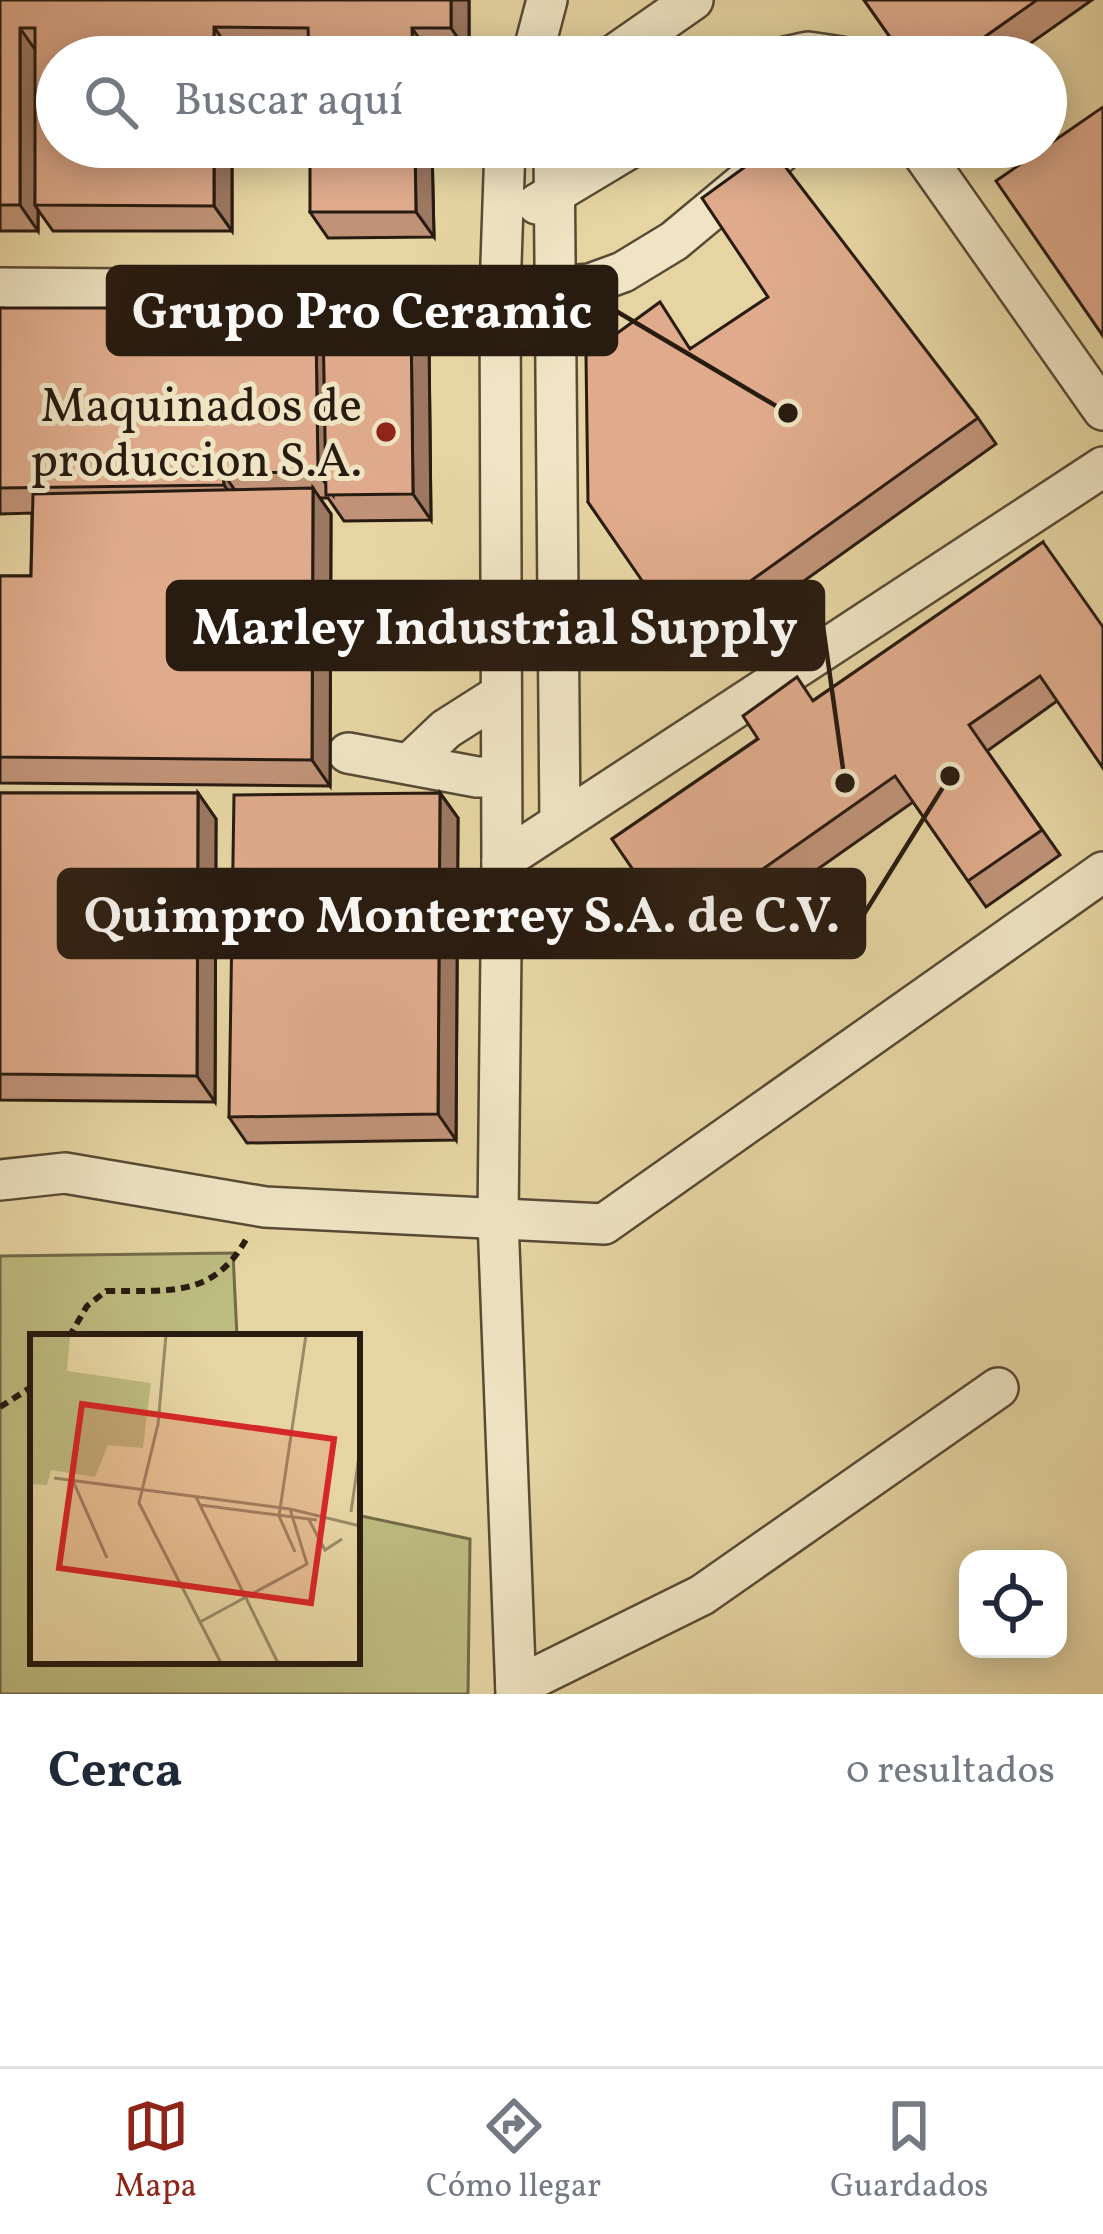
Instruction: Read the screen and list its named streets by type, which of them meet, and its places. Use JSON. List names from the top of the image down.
{
  "places": [
    "Grupo Pro Ceramic",
    "Maquinados de produccion S.A.",
    "Quimpro Monterrey S.A. de C.V.",
    "Marley Industrial Supply"
  ],
  "page": {
    "search": "Buscar aquí",
    "heading": ["Cerca", "0 resultados"],
    "nav": ["Mapa", "Cómo llegar", "Guardados"]
  }
}
